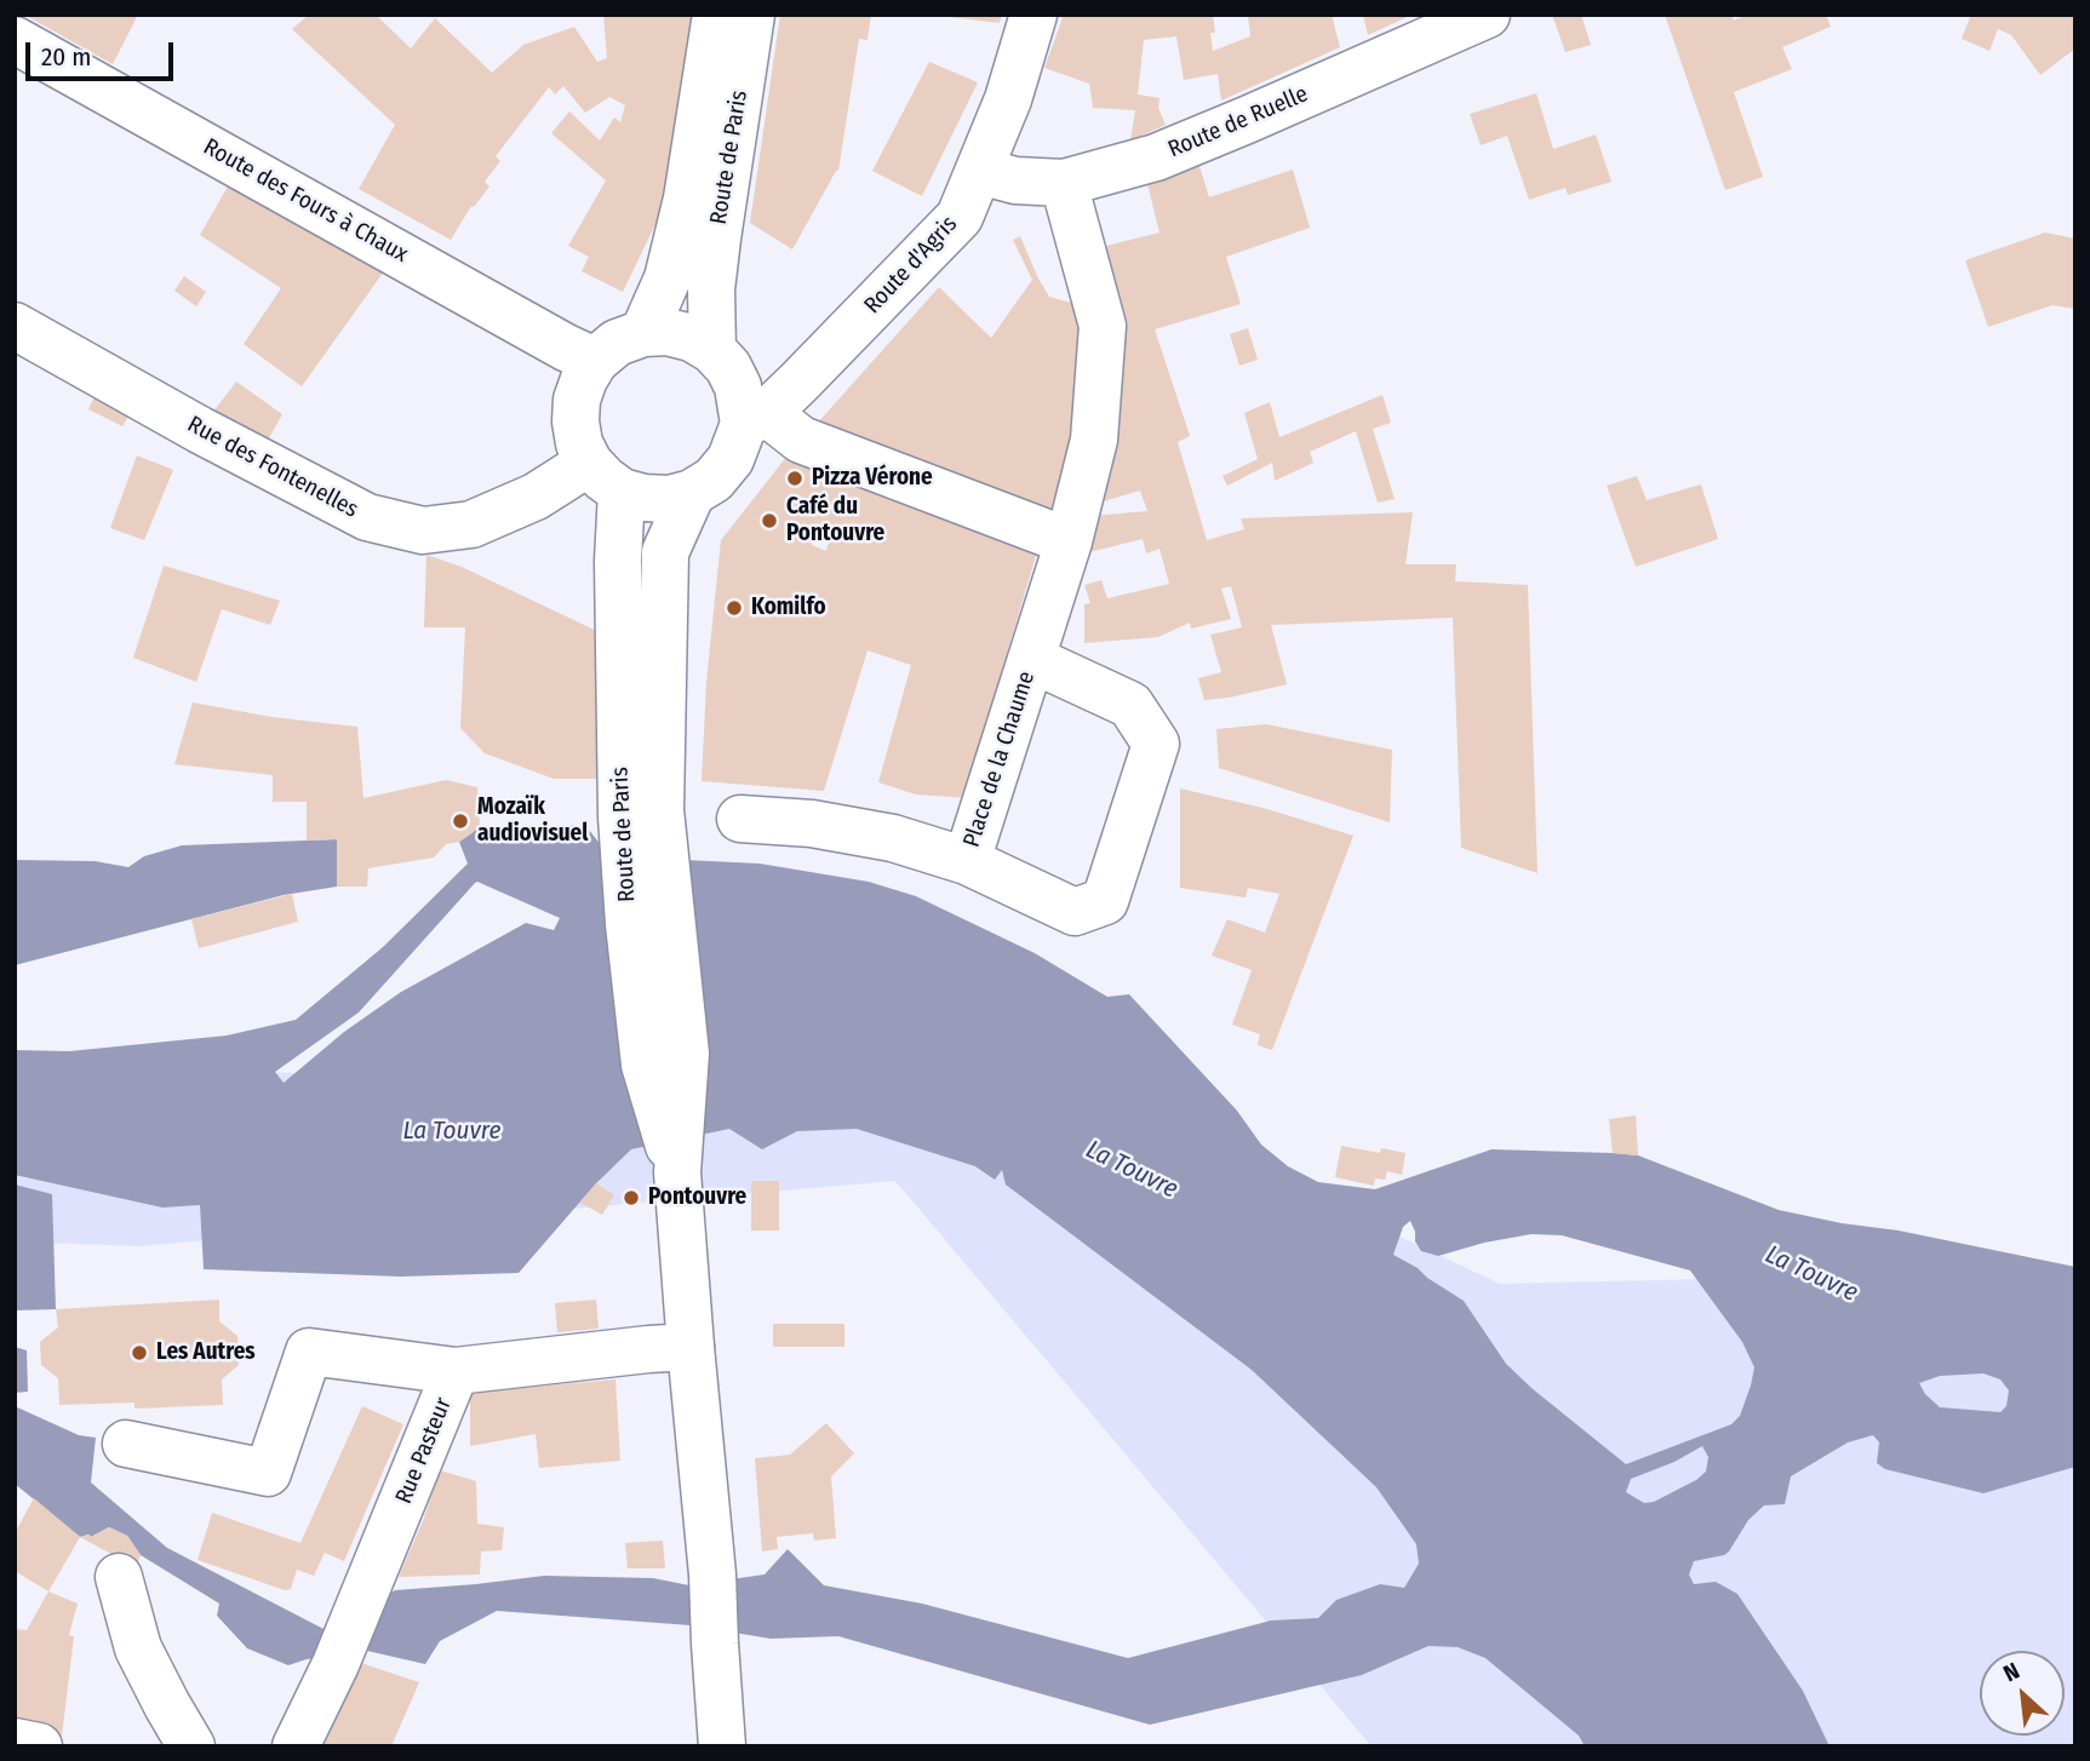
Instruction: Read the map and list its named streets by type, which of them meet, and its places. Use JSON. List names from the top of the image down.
{
  "streets": {
    "street": [
      "Route de Ruelle",
      "Route de Paris",
      "Route des Fours à Chaux",
      "Route d'Agris",
      "Rue des Fontenelles",
      "Place de la Chaume",
      "Rue Pasteur"
    ]
  },
  "crossings": [
    ["Route de Ruelle", "Route d'Agris"],
    ["Route de Ruelle", "Place de la Chaume"],
    ["Route de Paris", "Route des Fours à Chaux"],
    ["Route de Paris", "Route d'Agris"],
    ["Route de Paris", "Rue des Fontenelles"],
    ["Route des Fours à Chaux", "Route d'Agris"],
    ["Route des Fours à Chaux", "Rue des Fontenelles"],
    ["Route d'Agris", "Rue des Fontenelles"]
  ],
  "water": ["La Touvre"],
  "places": [
    "Pizza Vérone",
    "Café du Pontouvre",
    "Komilfo",
    "Mozaïk audiovisuel",
    "Pontouvre",
    "Les Autres"
  ],
  "scale_bar": "20 m",
  "north": "top left"
}
